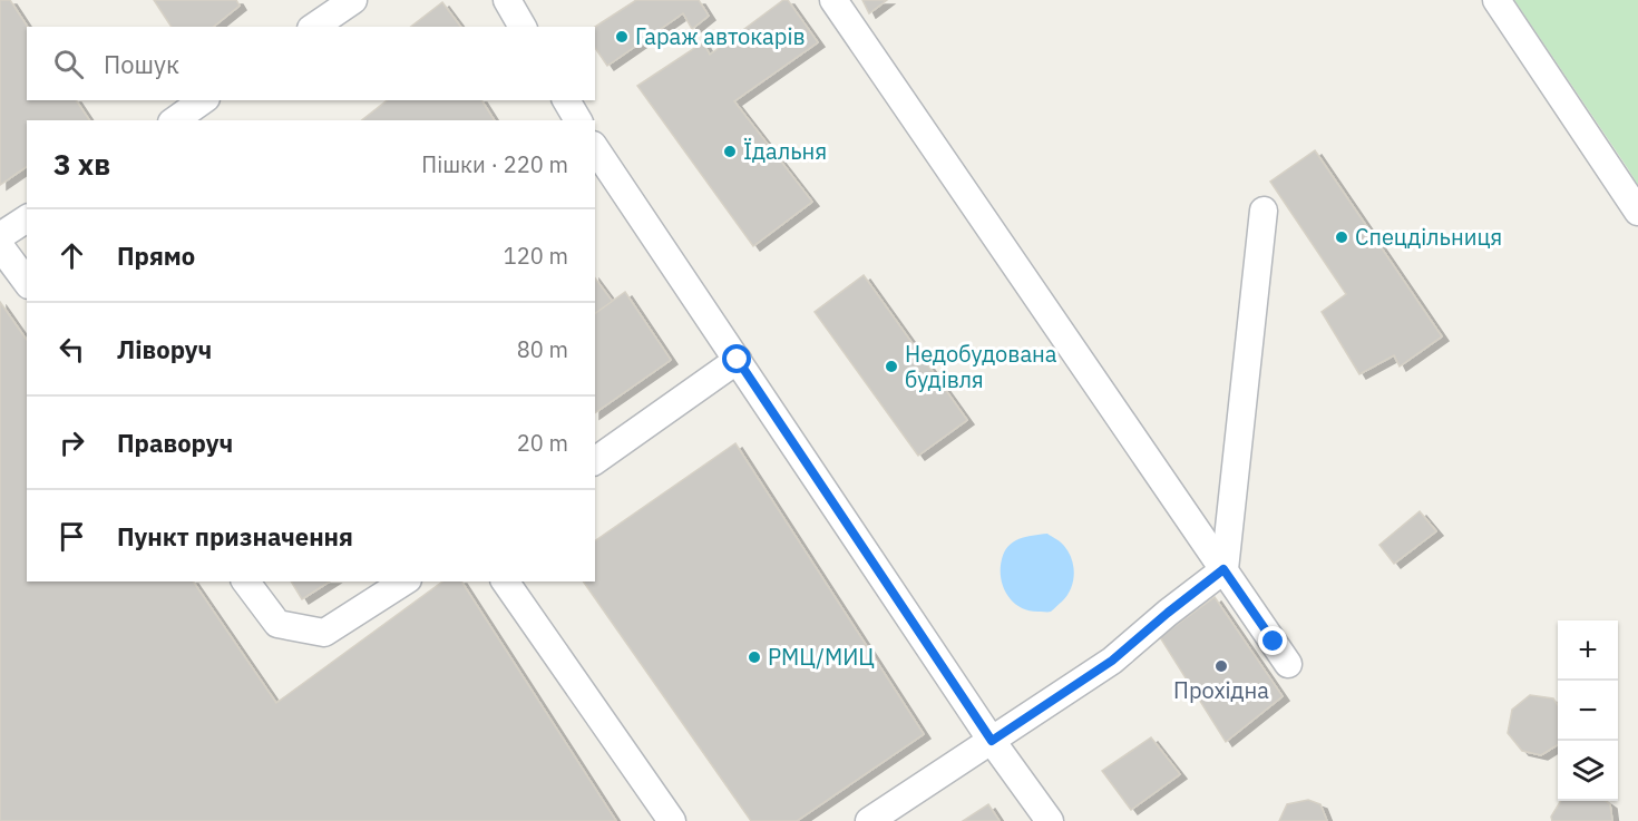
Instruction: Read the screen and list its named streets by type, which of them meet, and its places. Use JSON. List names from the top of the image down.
{
  "places": [
    "Гараж автокарів",
    "Їдальня",
    "Спецдільниця",
    "Недобудована будівля",
    "РМЦ/МИЦ",
    "Прохідна"
  ],
  "page": {
    "search": "Пошук",
    "heading": ["3 хв", "Пішки · 220 m"],
    "list": [
      ["Прямо", "120 m"],
      ["Ліворуч", "80 m"],
      ["Праворуч", "20 m"],
      "Пункт призначення"
    ],
    "map_buttons": ["+", "−"]
  }
}
